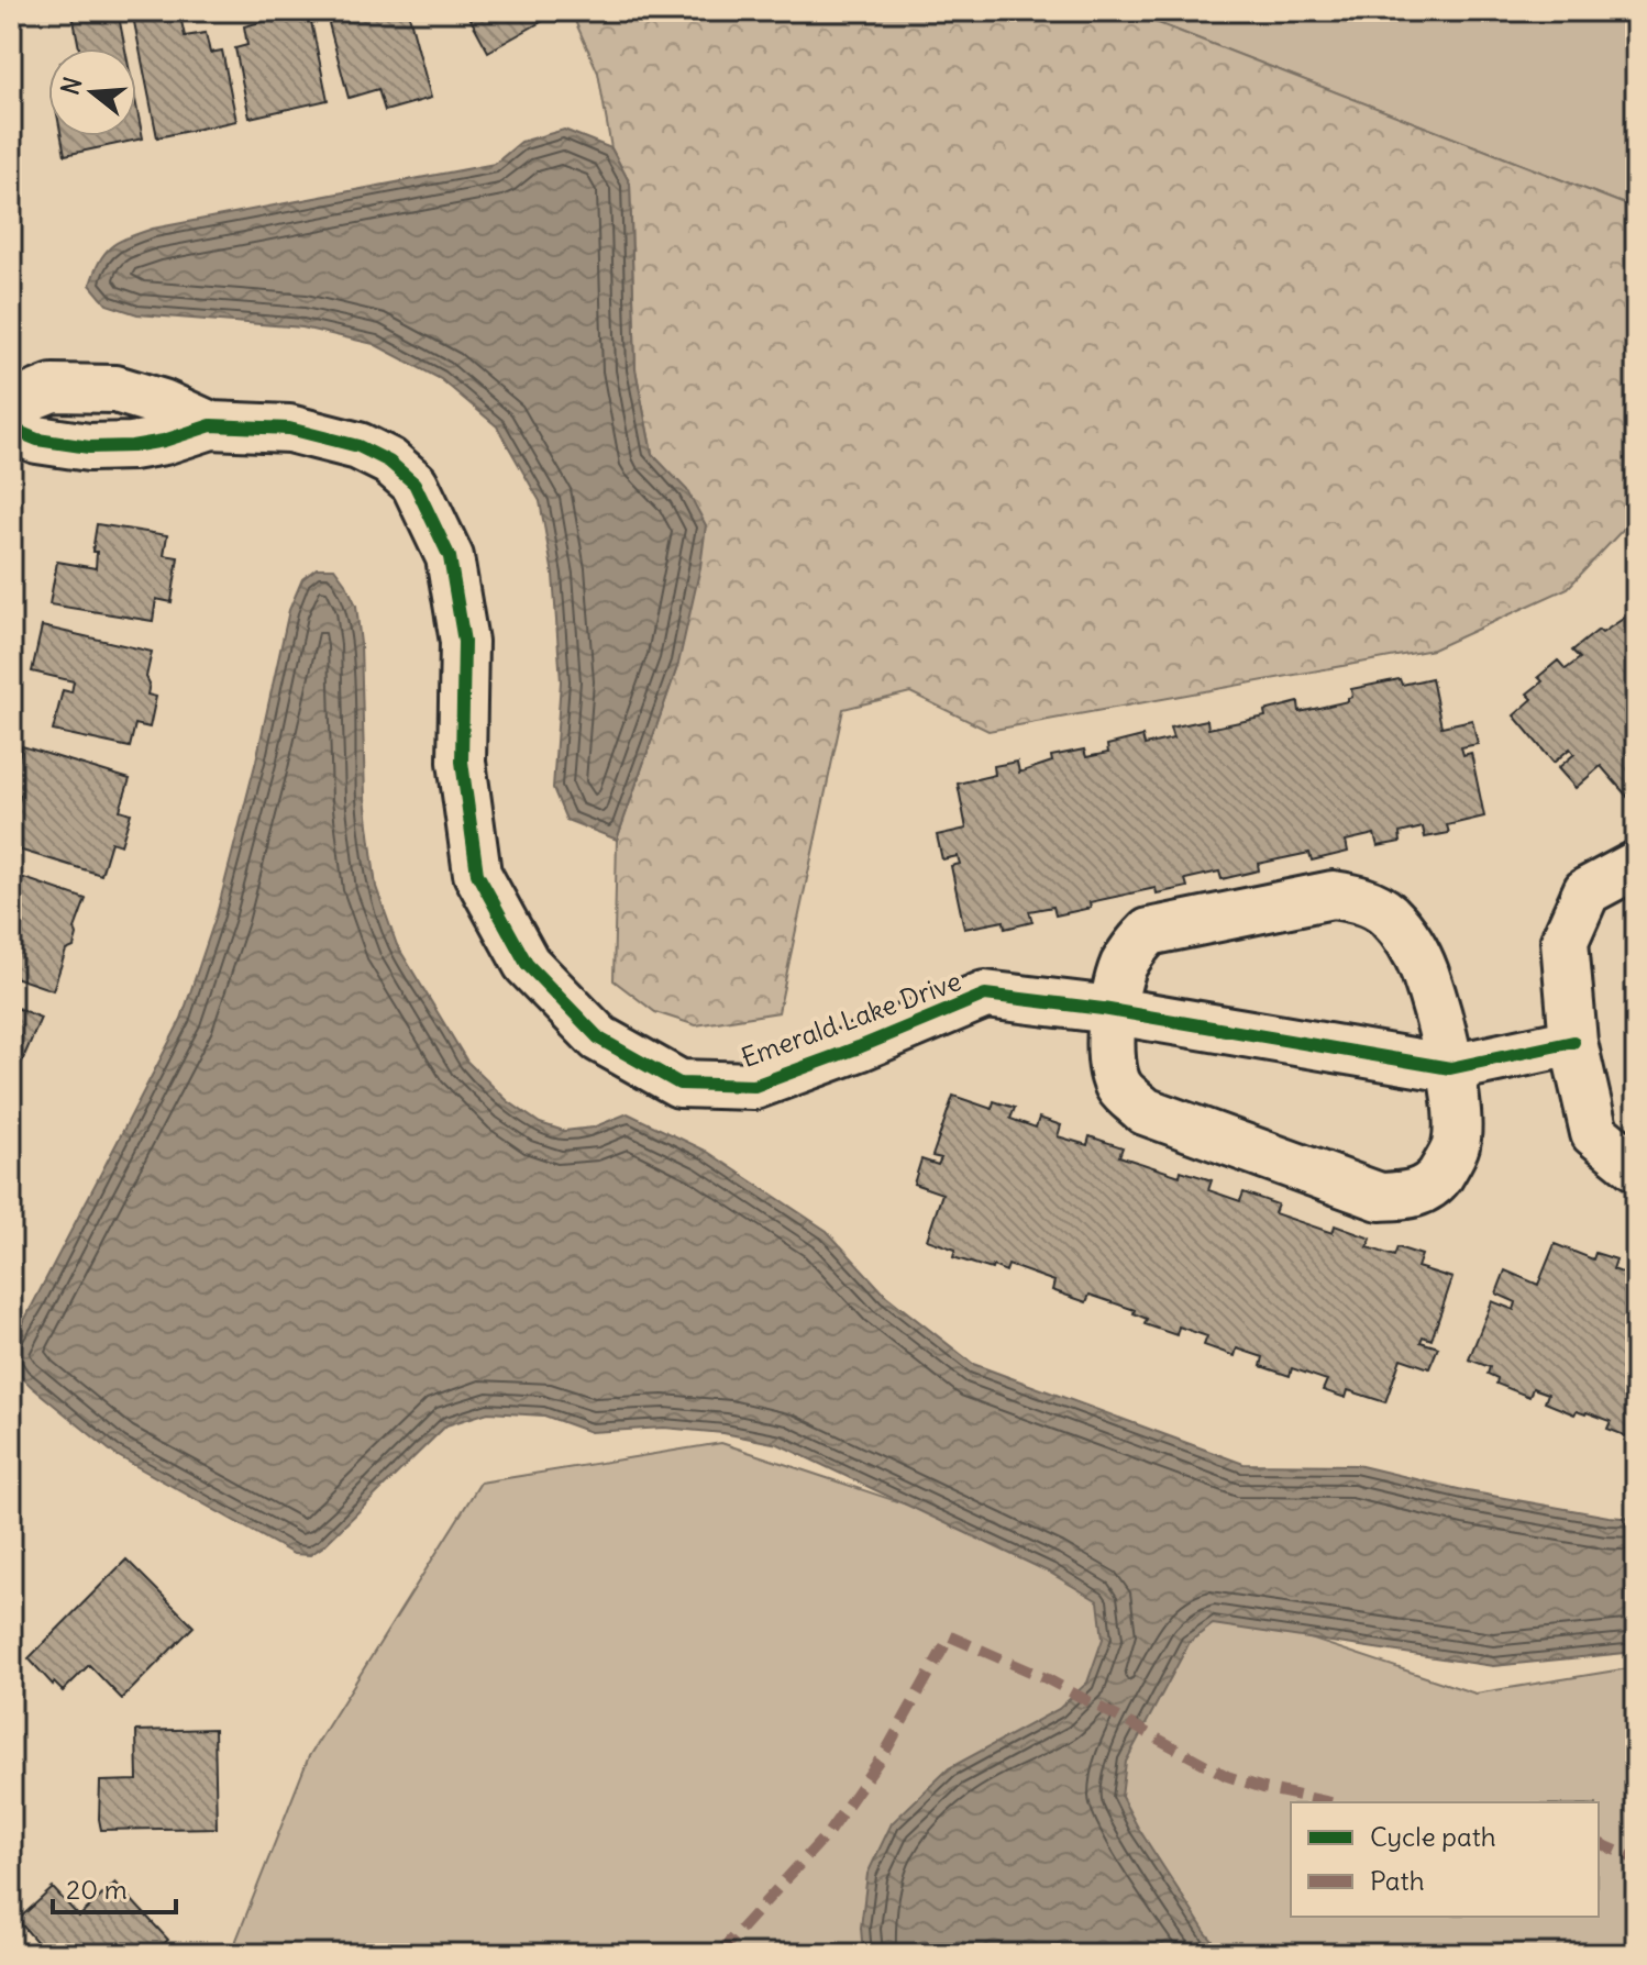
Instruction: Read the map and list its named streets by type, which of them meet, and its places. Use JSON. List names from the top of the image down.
{
  "streets": {
    "street": ["Emerald Lake Drive"]
  },
  "legend": ["Cycle path", "Path"],
  "scale_bar": "20 m",
  "north": "left"
}
